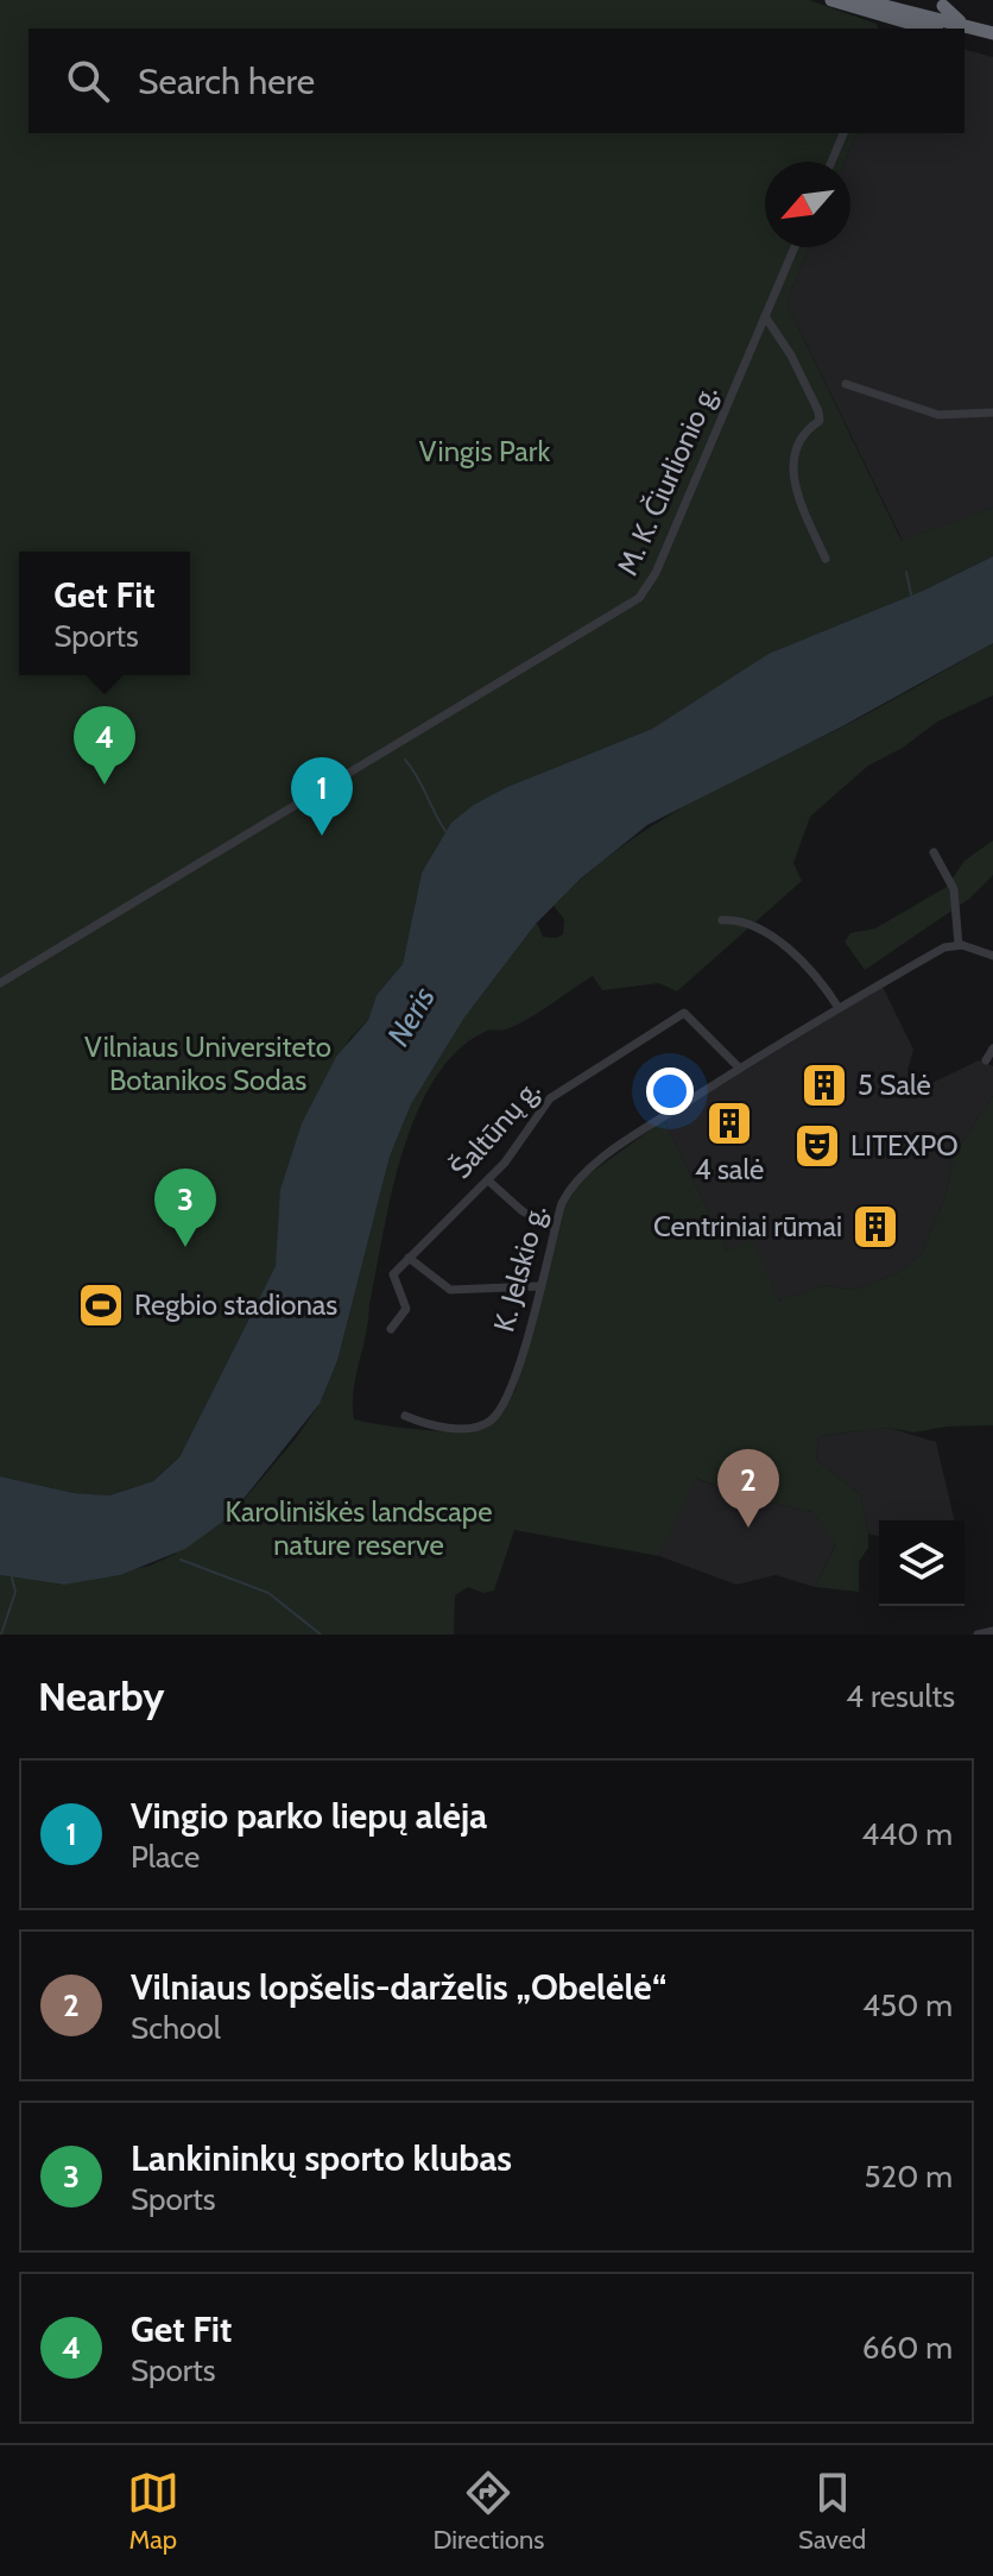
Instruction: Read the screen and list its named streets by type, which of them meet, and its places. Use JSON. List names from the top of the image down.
{
  "streets": {
    "street": ["M. K. Čiurlionio g.", "Šaltūnų g.", "K. Jelskio g."]
  },
  "crossings": [
    ["Šaltūnų g.", "K. Jelskio g."]
  ],
  "water": ["Neris"],
  "parks": ["Vingis Park", "Vilniaus Universiteto Botanikos Sodas", "Karoliniškės landscape nature reserve"],
  "places": {
    "building": ["5 Salė", "4 salė", "Centriniai rūmai"],
    "theatre": ["LITEXPO"],
    "sports": ["Regbio stadionas"]
  },
  "north": "bottom left",
  "page": {
    "search": "Search here",
    "popup": ["Get Fit", "Sports"],
    "pins": [
      "4",
      "1",
      "3",
      "2"
    ],
    "heading": ["Nearby", "4 results"],
    "list": [
      {
        "mark": "1",
        "name": "Vingio parko liepų alėja",
        "note": "Place",
        "value": "440 m"
      },
      {
        "mark": "2",
        "name": "Vilniaus lopšelis-darželis „Obelėlė“",
        "note": "School",
        "value": "450 m"
      },
      {
        "mark": "3",
        "name": "Lankininkų sporto klubas",
        "note": "Sports",
        "value": "520 m"
      },
      {
        "mark": "4",
        "name": "Get Fit",
        "note": "Sports",
        "value": "660 m"
      }
    ],
    "nav": ["Map", "Directions", "Saved"]
  }
}
